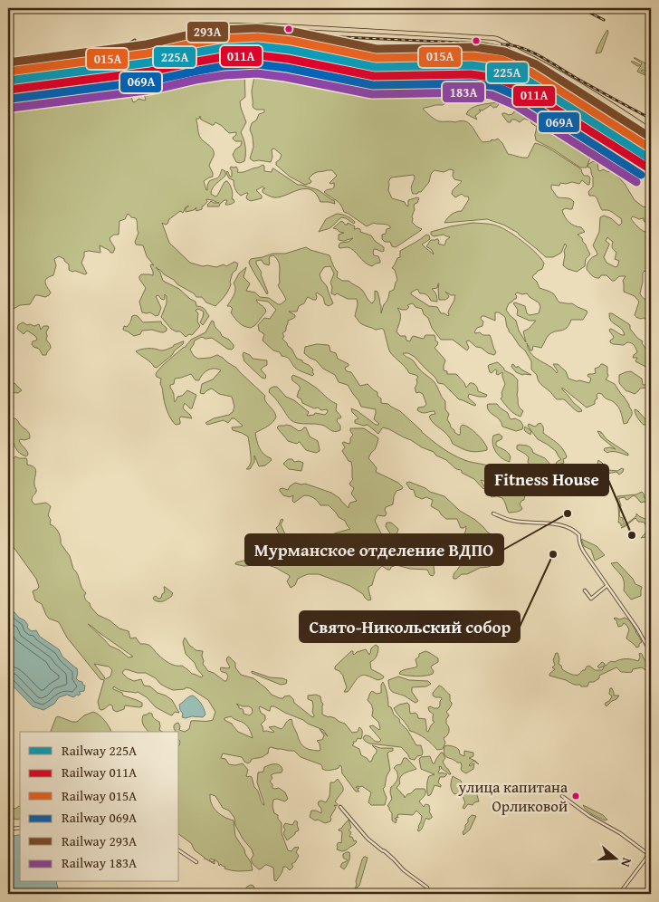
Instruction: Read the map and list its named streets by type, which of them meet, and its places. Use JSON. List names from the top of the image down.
{
  "places": [
    "Мурманское отделение ВДПО",
    "Fitness House",
    "Свято-Никольский собор",
    "улица капитана Орликовой"
  ],
  "lines": [
    "rail line 293А",
    "rail line 015А",
    "rail line 225А",
    "rail line 011А",
    "rail line 069А",
    "rail line 183А"
  ],
  "legend": [
    "Railway 225А",
    "Railway 011А",
    "Railway 015А",
    "Railway 069А",
    "Railway 293А",
    "Railway 183А"
  ],
  "north": "right"
}
